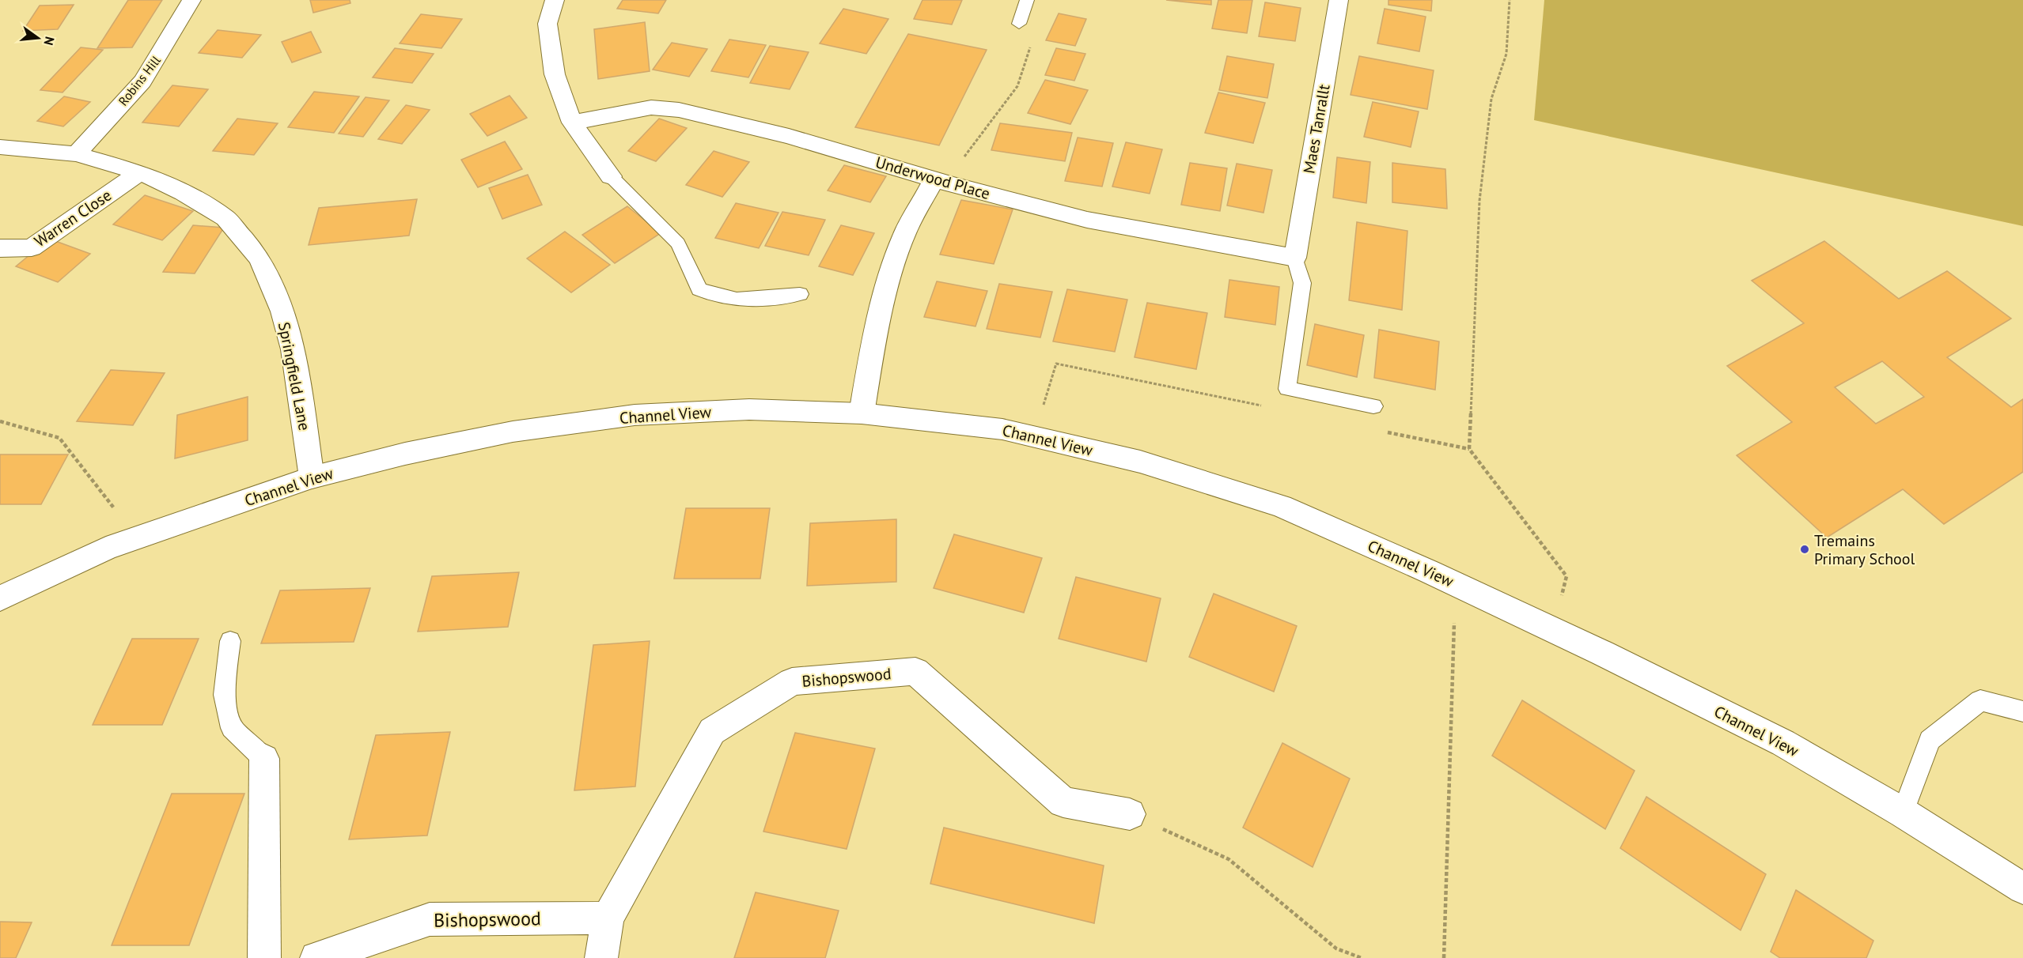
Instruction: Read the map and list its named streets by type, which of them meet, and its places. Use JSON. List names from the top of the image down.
{
  "streets": {
    "street": [
      "Robins Hill",
      "Maes Tanrallt",
      "Underwood Place",
      "Warren Close",
      "Springfield Lane",
      "Channel View",
      "Bishopswood"
    ]
  },
  "crossings": [
    ["Robins Hill", "Springfield Lane"],
    ["Maes Tanrallt", "Underwood Place"],
    ["Warren Close", "Springfield Lane"],
    ["Springfield Lane", "Channel View"]
  ],
  "places": ["Tremains Primary School"],
  "north": "right"
}
